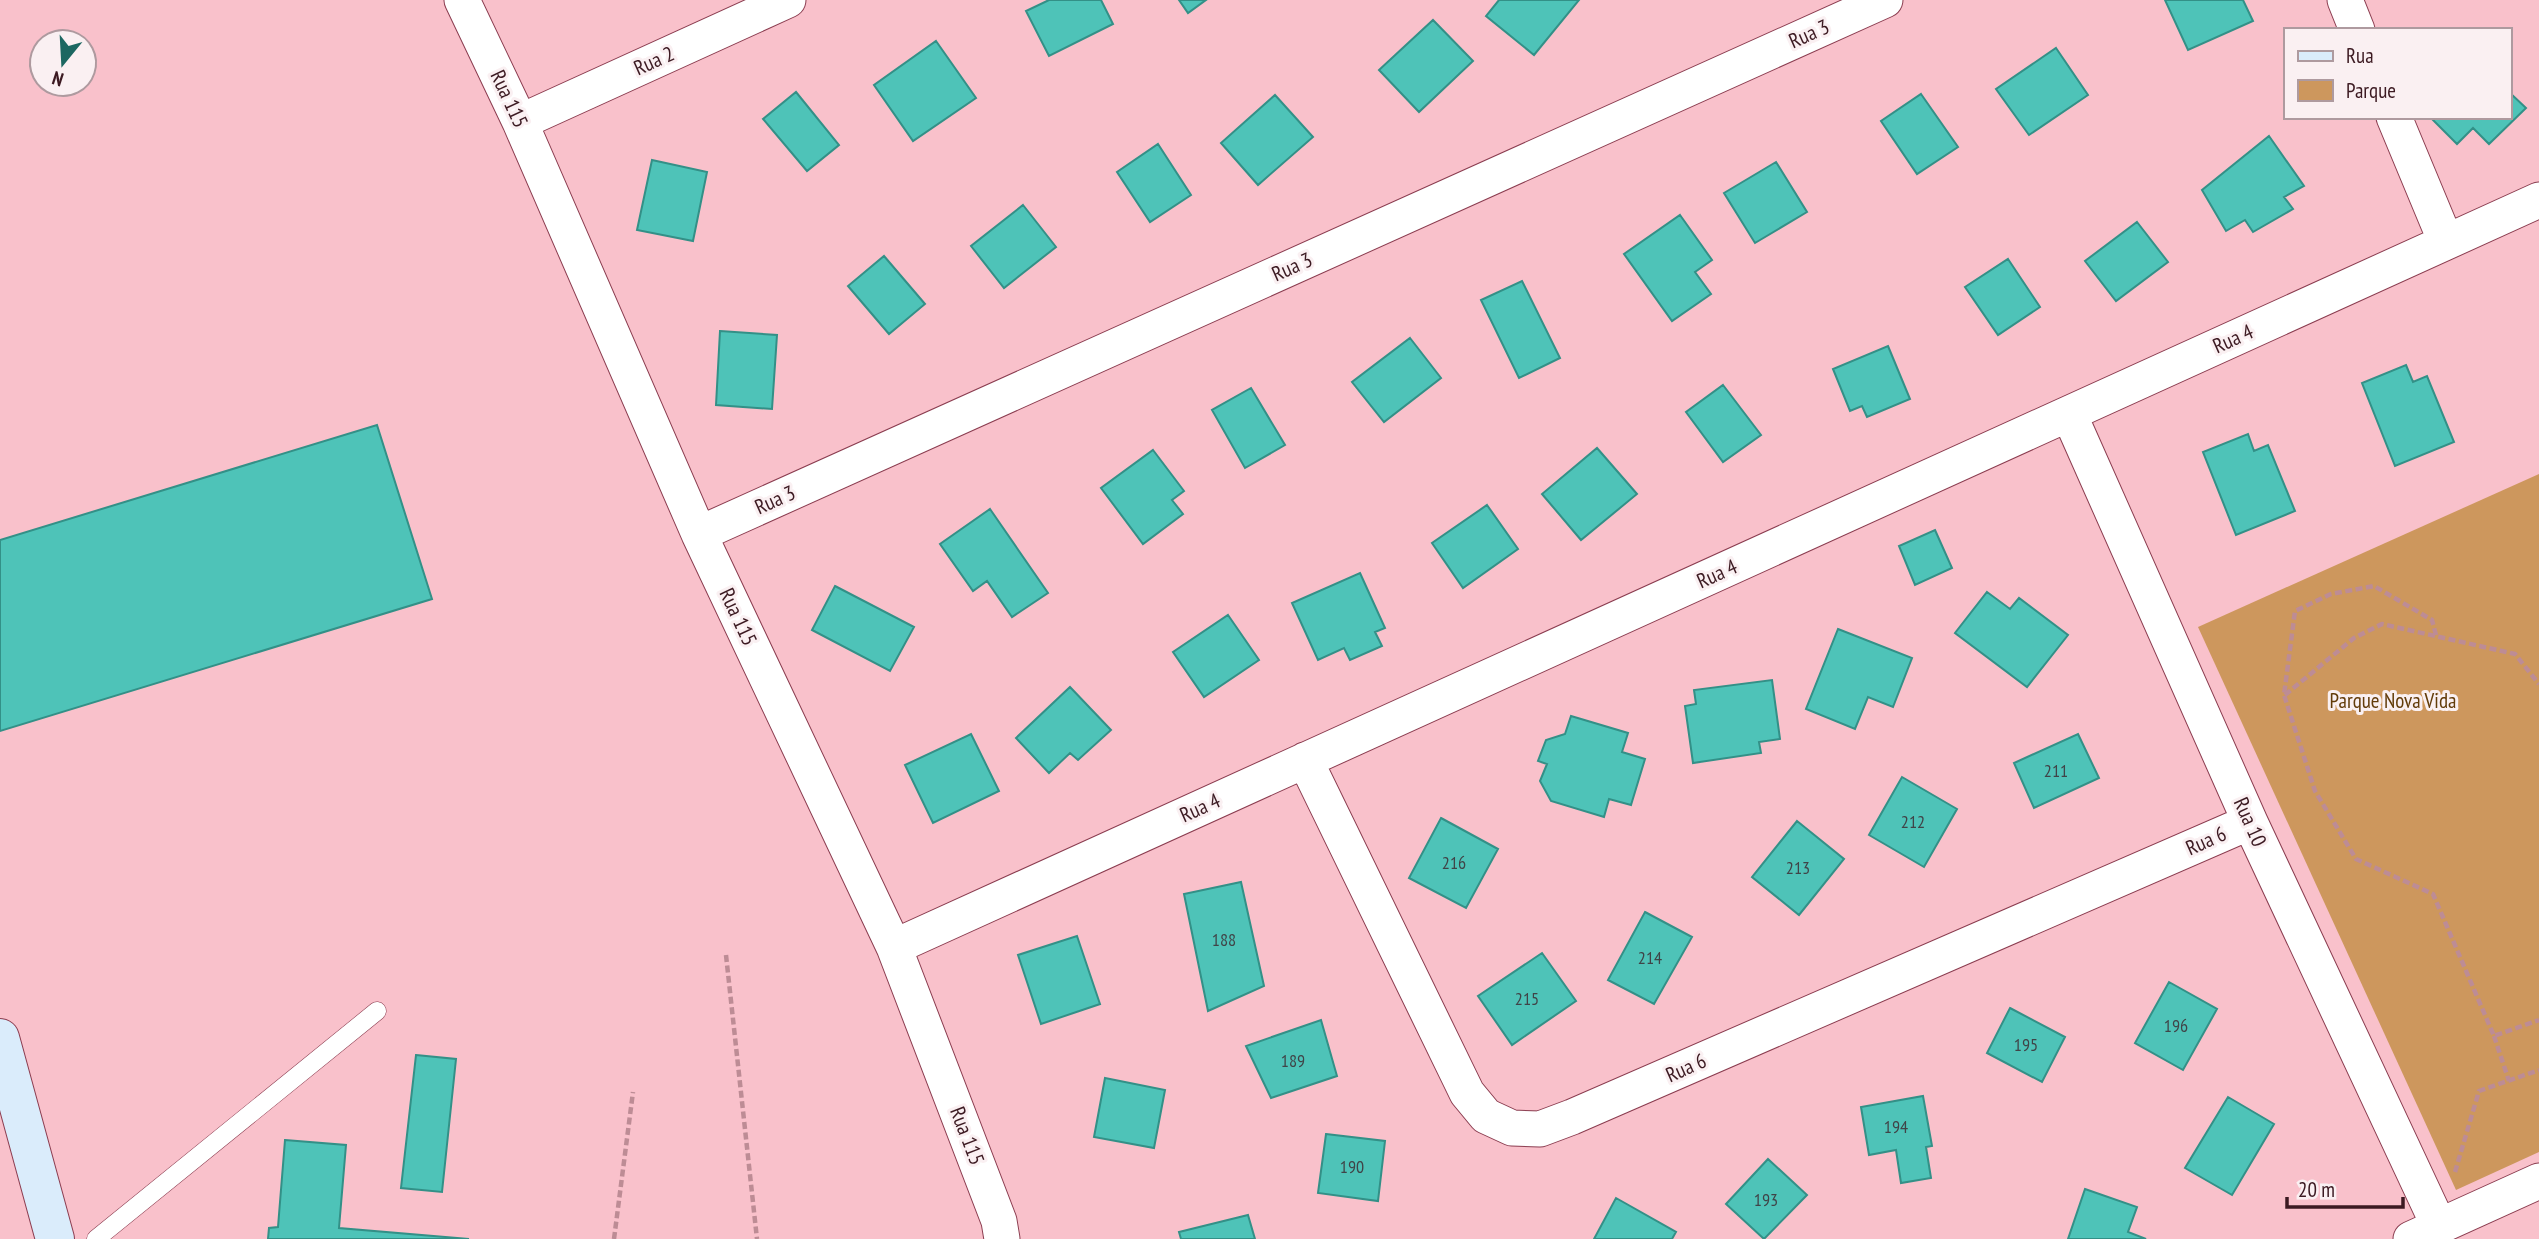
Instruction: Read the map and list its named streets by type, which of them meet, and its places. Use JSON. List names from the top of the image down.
{
  "streets": {
    "street": [
      "Rua 3",
      "Rua 2",
      "Rua 115",
      "Rua 4",
      "Rua 10",
      "Rua 6"
    ]
  },
  "crossings": [
    ["Rua 3", "Rua 115"],
    ["Rua 2", "Rua 115"],
    ["Rua 115", "Rua 4"],
    ["Rua 4", "Rua 10"],
    ["Rua 4", "Rua 6"],
    ["Rua 10", "Rua 6"]
  ],
  "parks": ["Parque Nova Vida"],
  "house_numbers": [
    "211",
    "212",
    "216",
    "213",
    "188",
    "214",
    "215",
    "196",
    "195",
    "189",
    "194",
    "190",
    "193"
  ],
  "legend": ["Rua", "Parque"],
  "scale_bar": "20 m",
  "north": "bottom"
}
